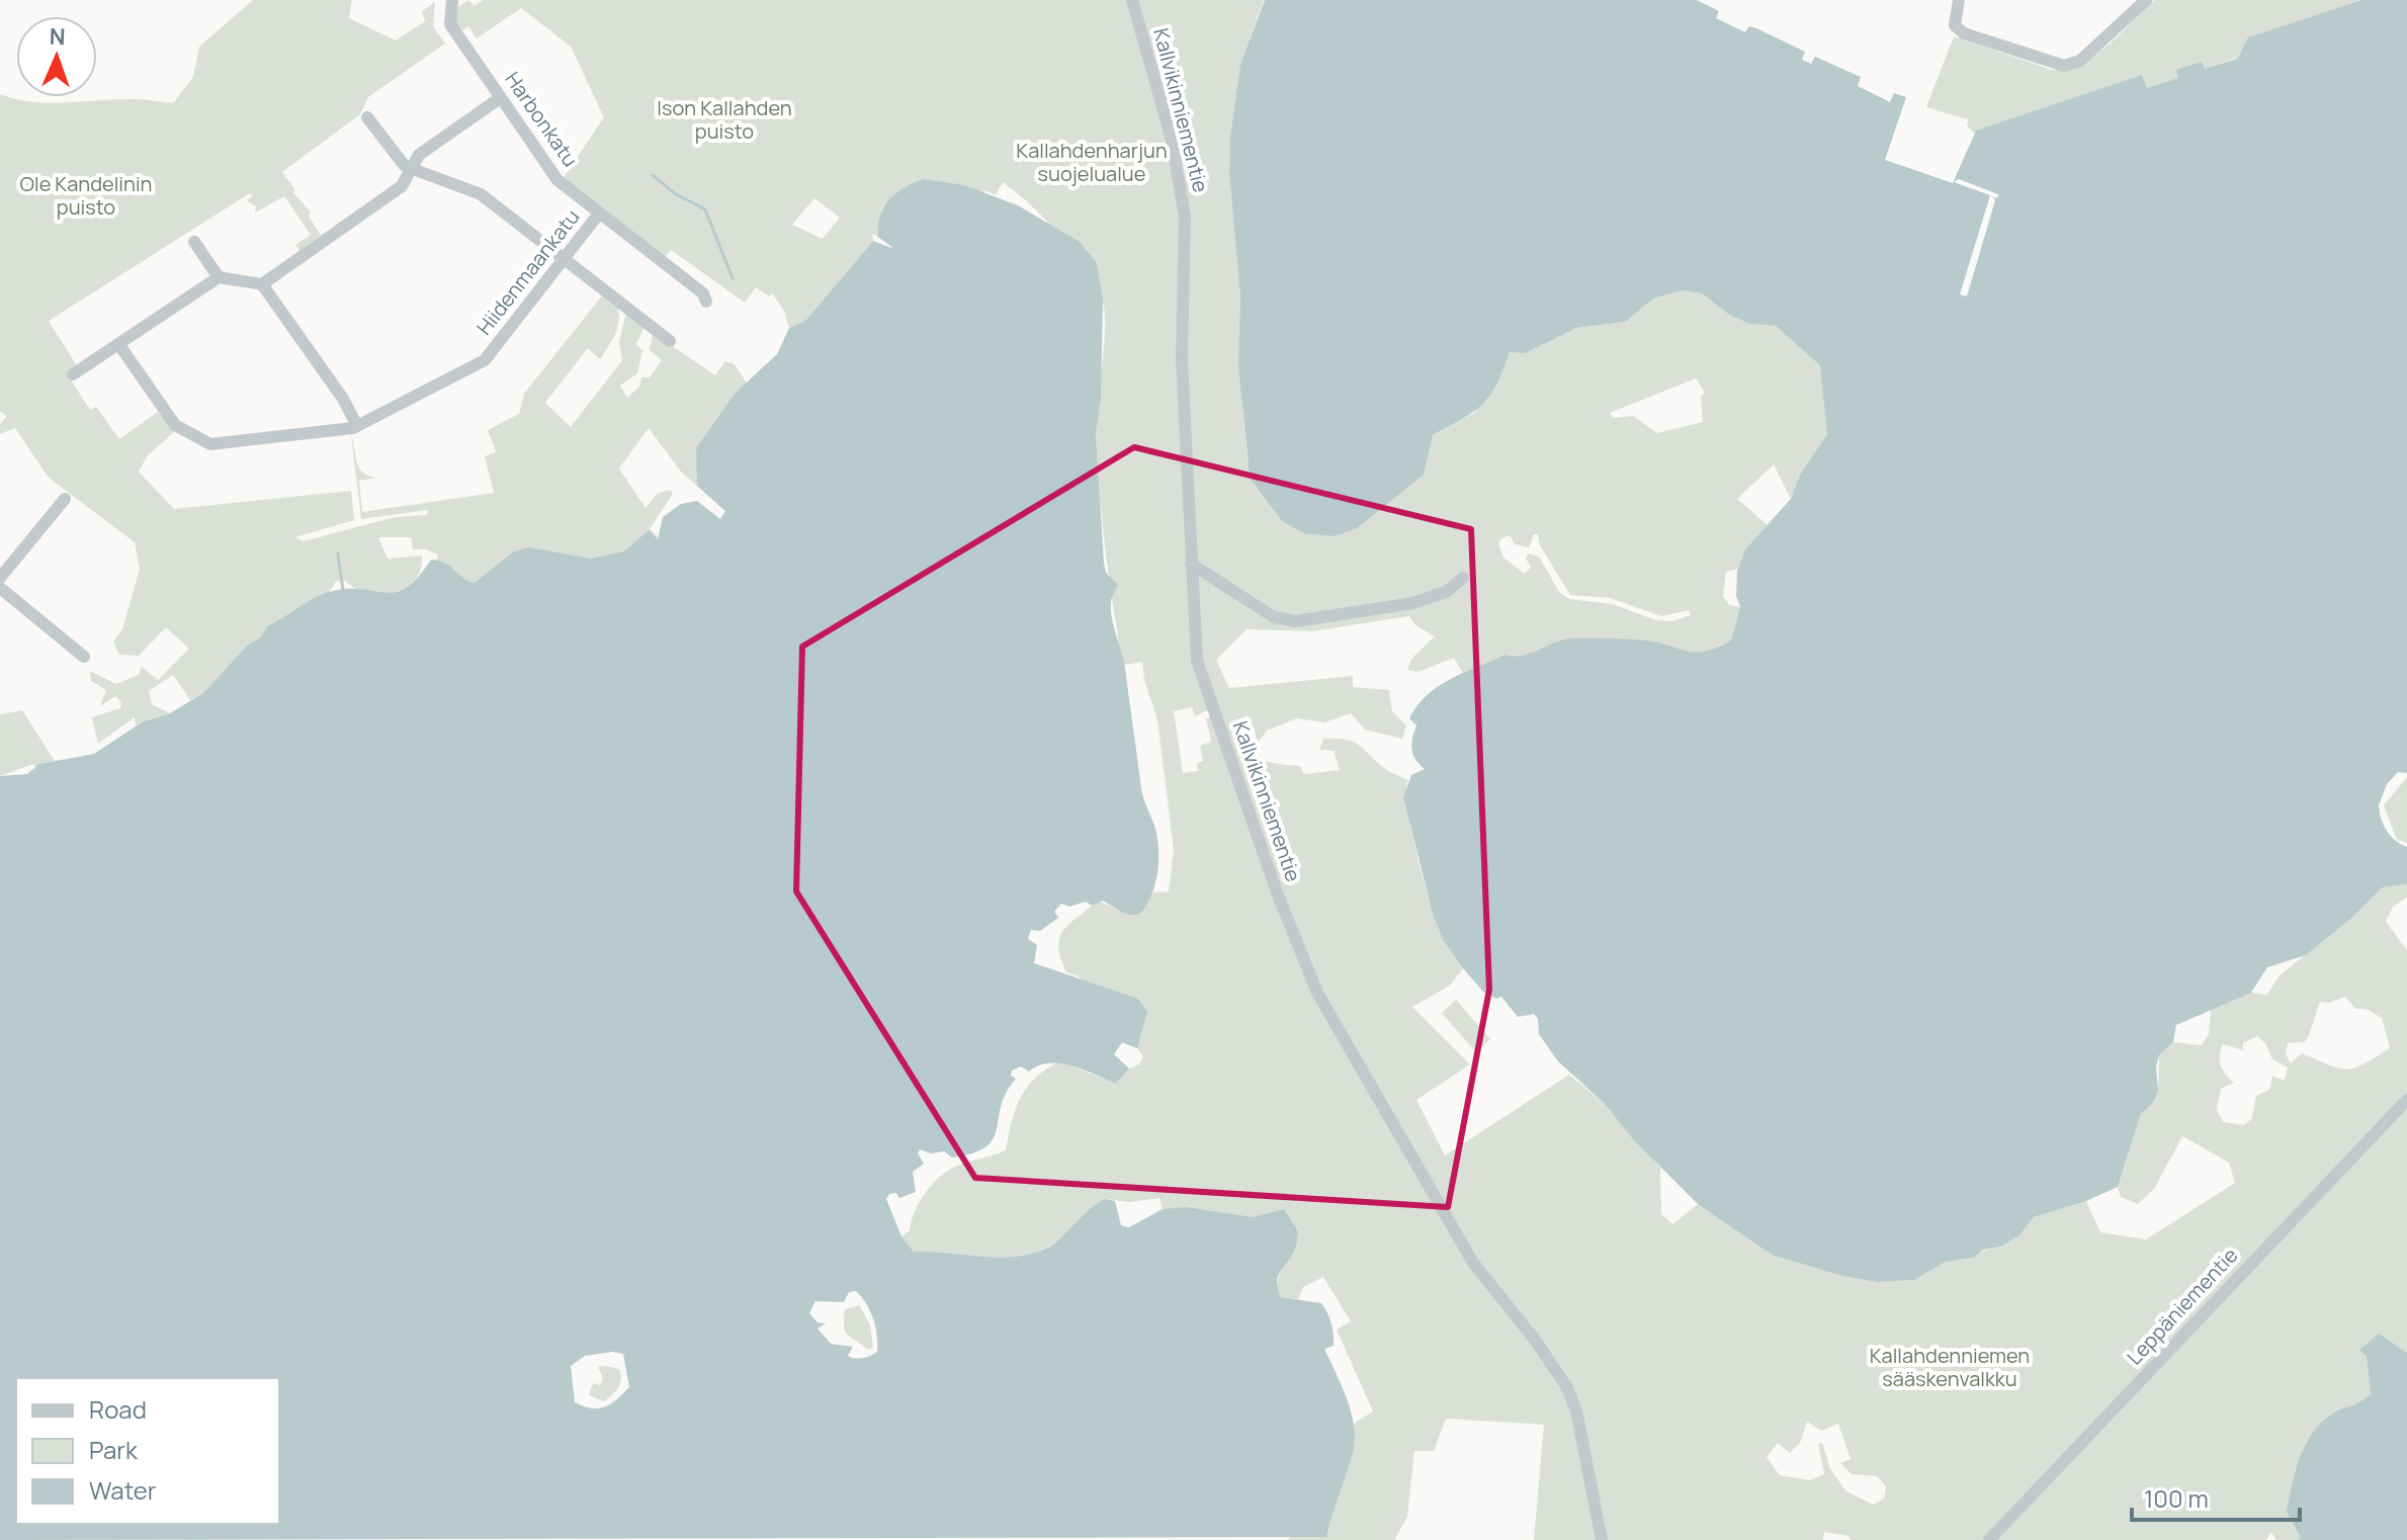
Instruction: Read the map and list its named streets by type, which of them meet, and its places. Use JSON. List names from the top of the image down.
{
  "streets": {
    "street": [
      "Kallvikinniementie",
      "Harbonkatu",
      "Hiidenmaankatu",
      "Leppäniementie"
    ]
  },
  "crossings": [
    ["Harbonkatu", "Hiidenmaankatu"]
  ],
  "parks": [
    "Ison Kallahden puisto",
    "Kallahdenharjun suojelualue",
    "Ole Kandelinin puisto",
    "Kallahdenniemen sääskenvalkku"
  ],
  "legend": ["Road", "Park", "Water"],
  "scale_bar": "100 m",
  "north": "top"
}
